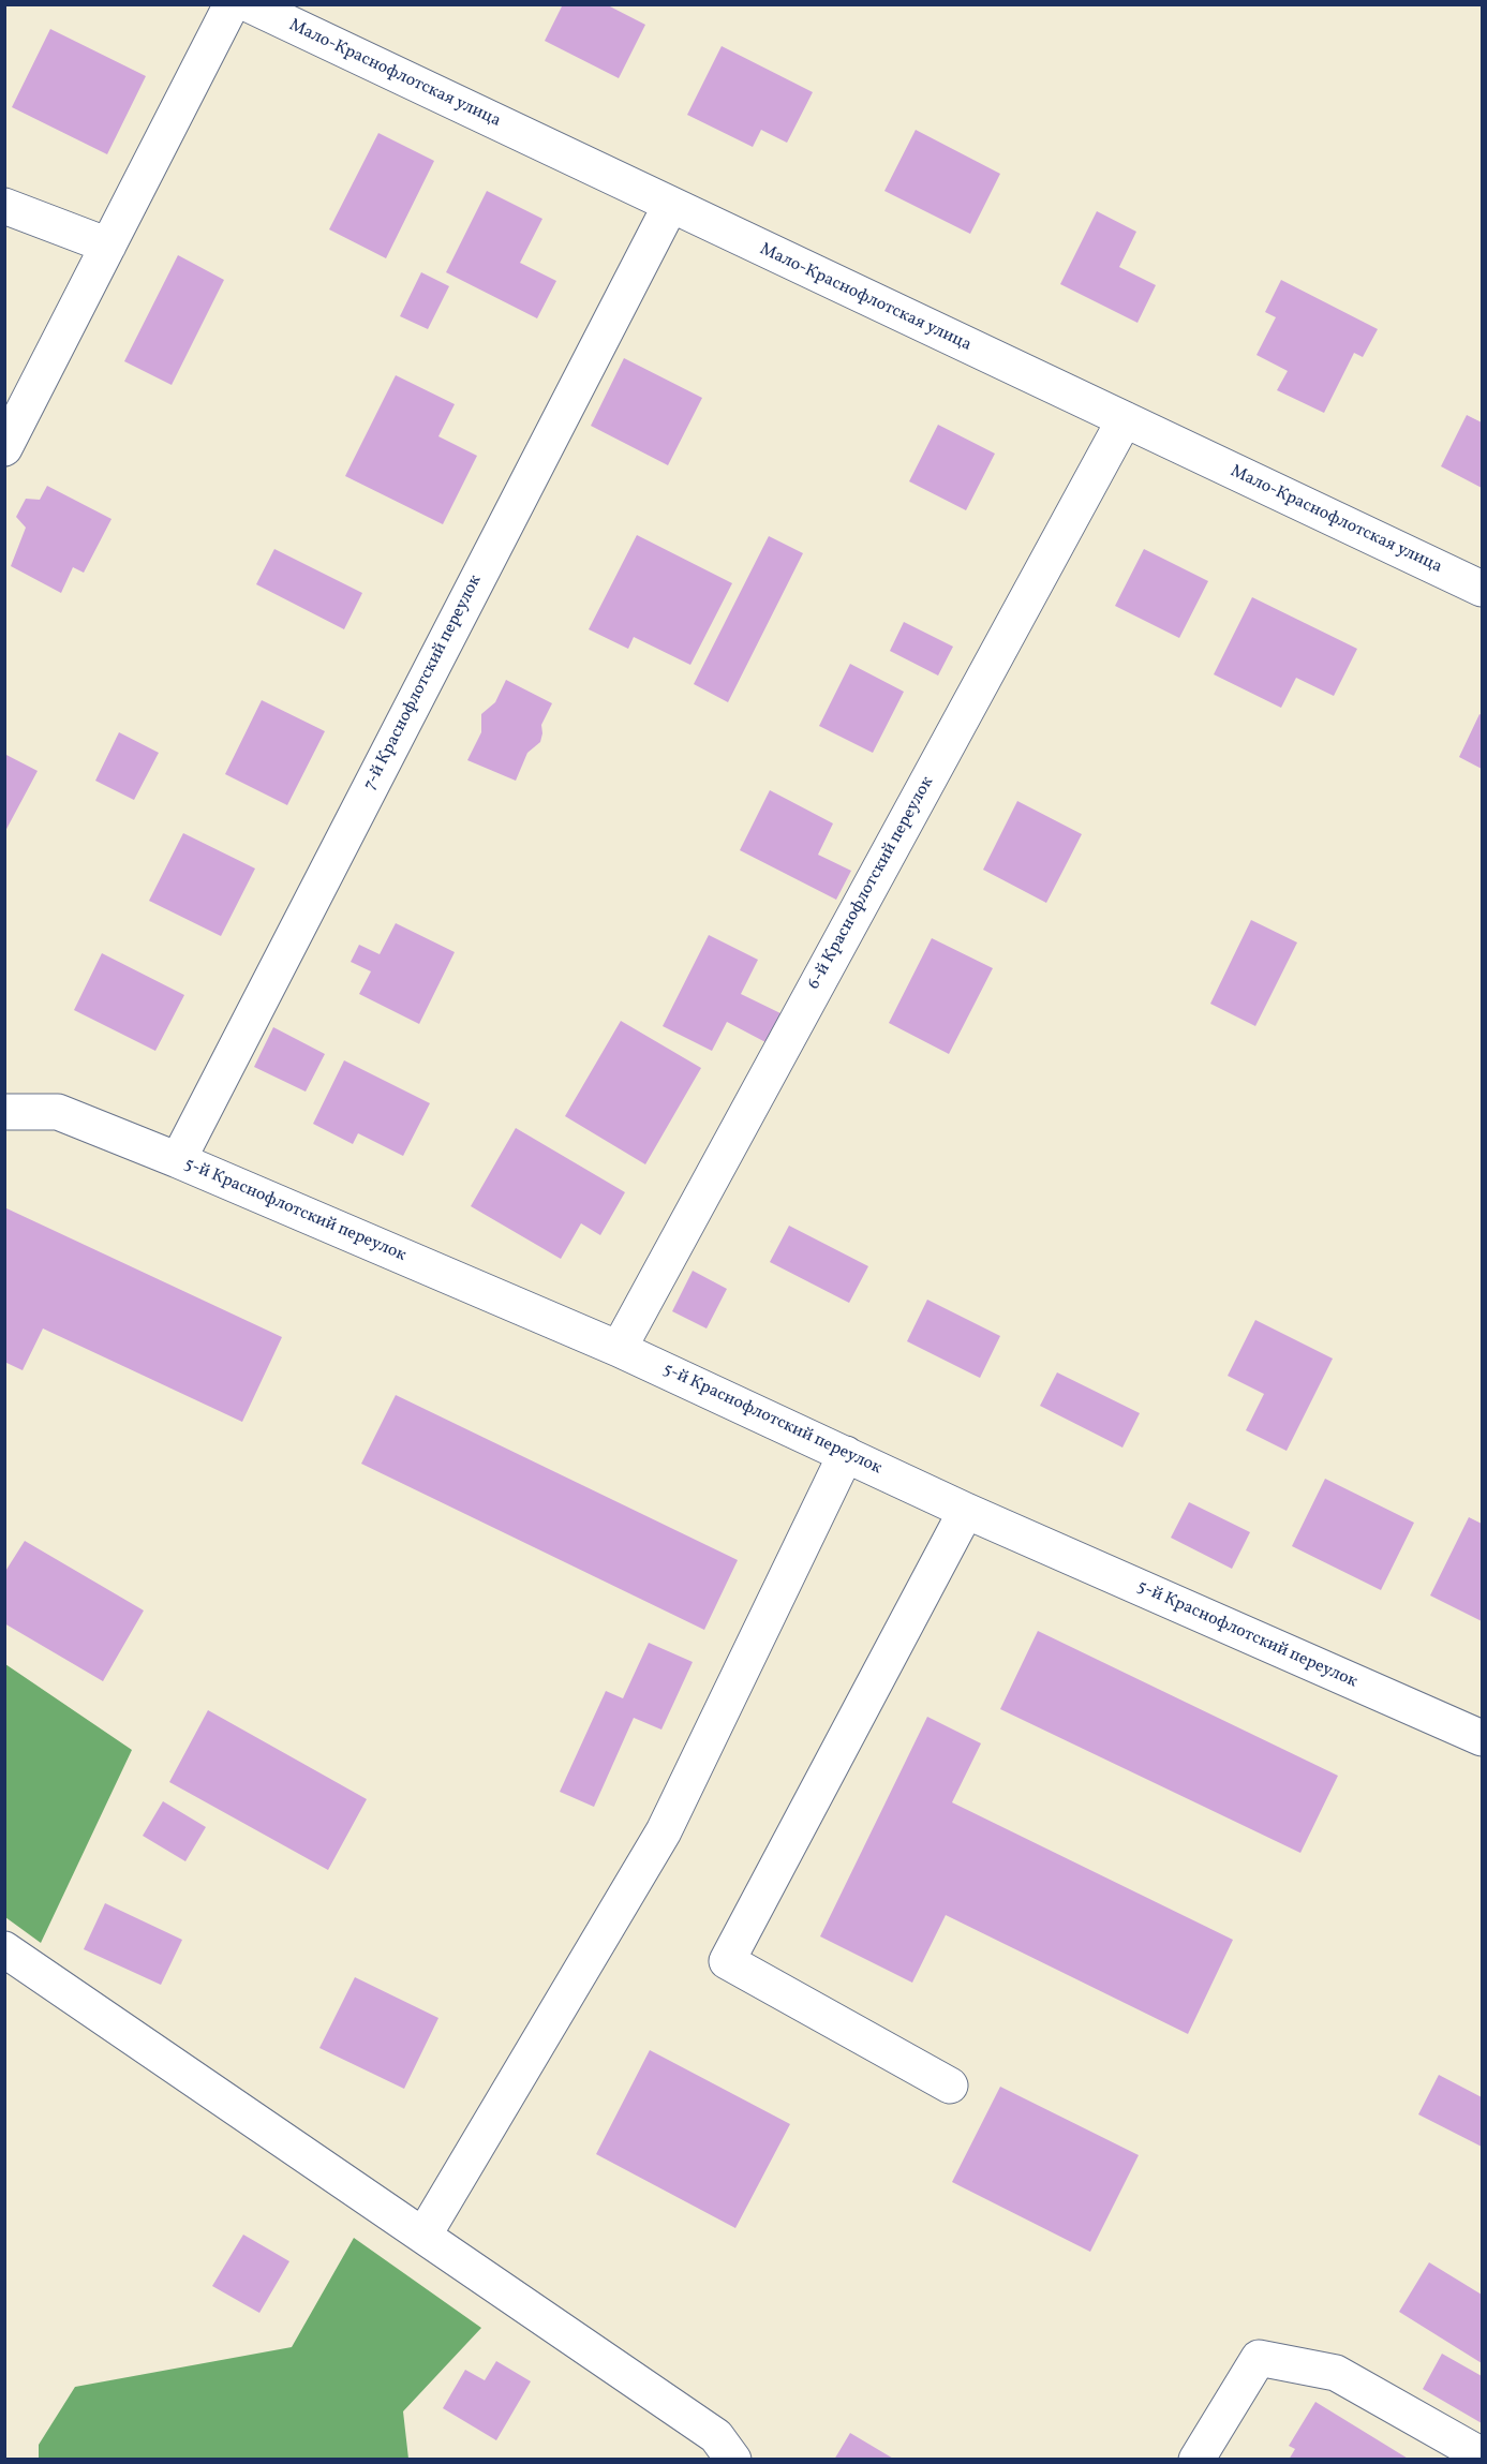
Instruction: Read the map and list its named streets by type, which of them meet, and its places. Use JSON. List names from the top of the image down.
{
  "streets": {
    "street": [
      "Мало-Краснофлотская улица",
      "7-й Краснофлотский переулок",
      "6-й Краснофлотский переулок",
      "5-й Краснофлотский переулок"
    ]
  },
  "crossings": [
    ["Мало-Краснофлотская улица", "7-й Краснофлотский переулок"],
    ["Мало-Краснофлотская улица", "6-й Краснофлотский переулок"],
    ["7-й Краснофлотский переулок", "5-й Краснофлотский переулок"],
    ["6-й Краснофлотский переулок", "5-й Краснофлотский переулок"]
  ]
}
